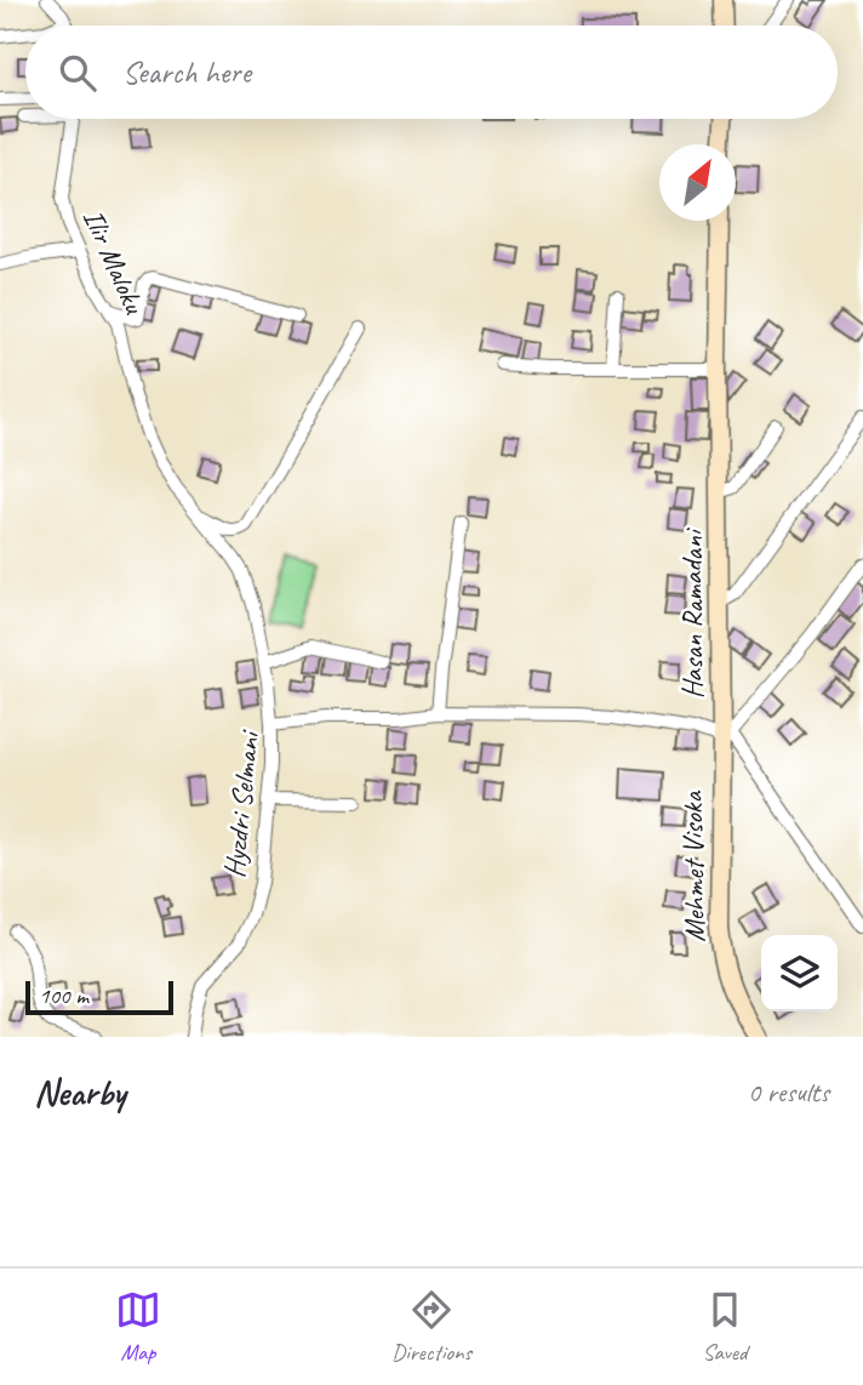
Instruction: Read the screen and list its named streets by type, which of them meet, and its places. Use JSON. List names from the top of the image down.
{
  "streets": {
    "main road": ["Hasan Ramadani", "Mehmet Visoka"],
    "street": ["Ilir Maloku", "Hyzdri Selmani"]
  },
  "crossings": [
    ["Ilir Maloku", "Hyzdri Selmani"],
    ["Hasan Ramadani", "Hyzdri Selmani"],
    ["Hasan Ramadani", "Mehmet Visoka"],
    ["Hyzdri Selmani", "Mehmet Visoka"]
  ],
  "scale_bar": "100 m",
  "north": "top right",
  "page": {
    "search": "Search here",
    "scale": "100 m",
    "heading": ["Nearby", "0 results"],
    "nav": ["Map", "Directions", "Saved"]
  }
}
